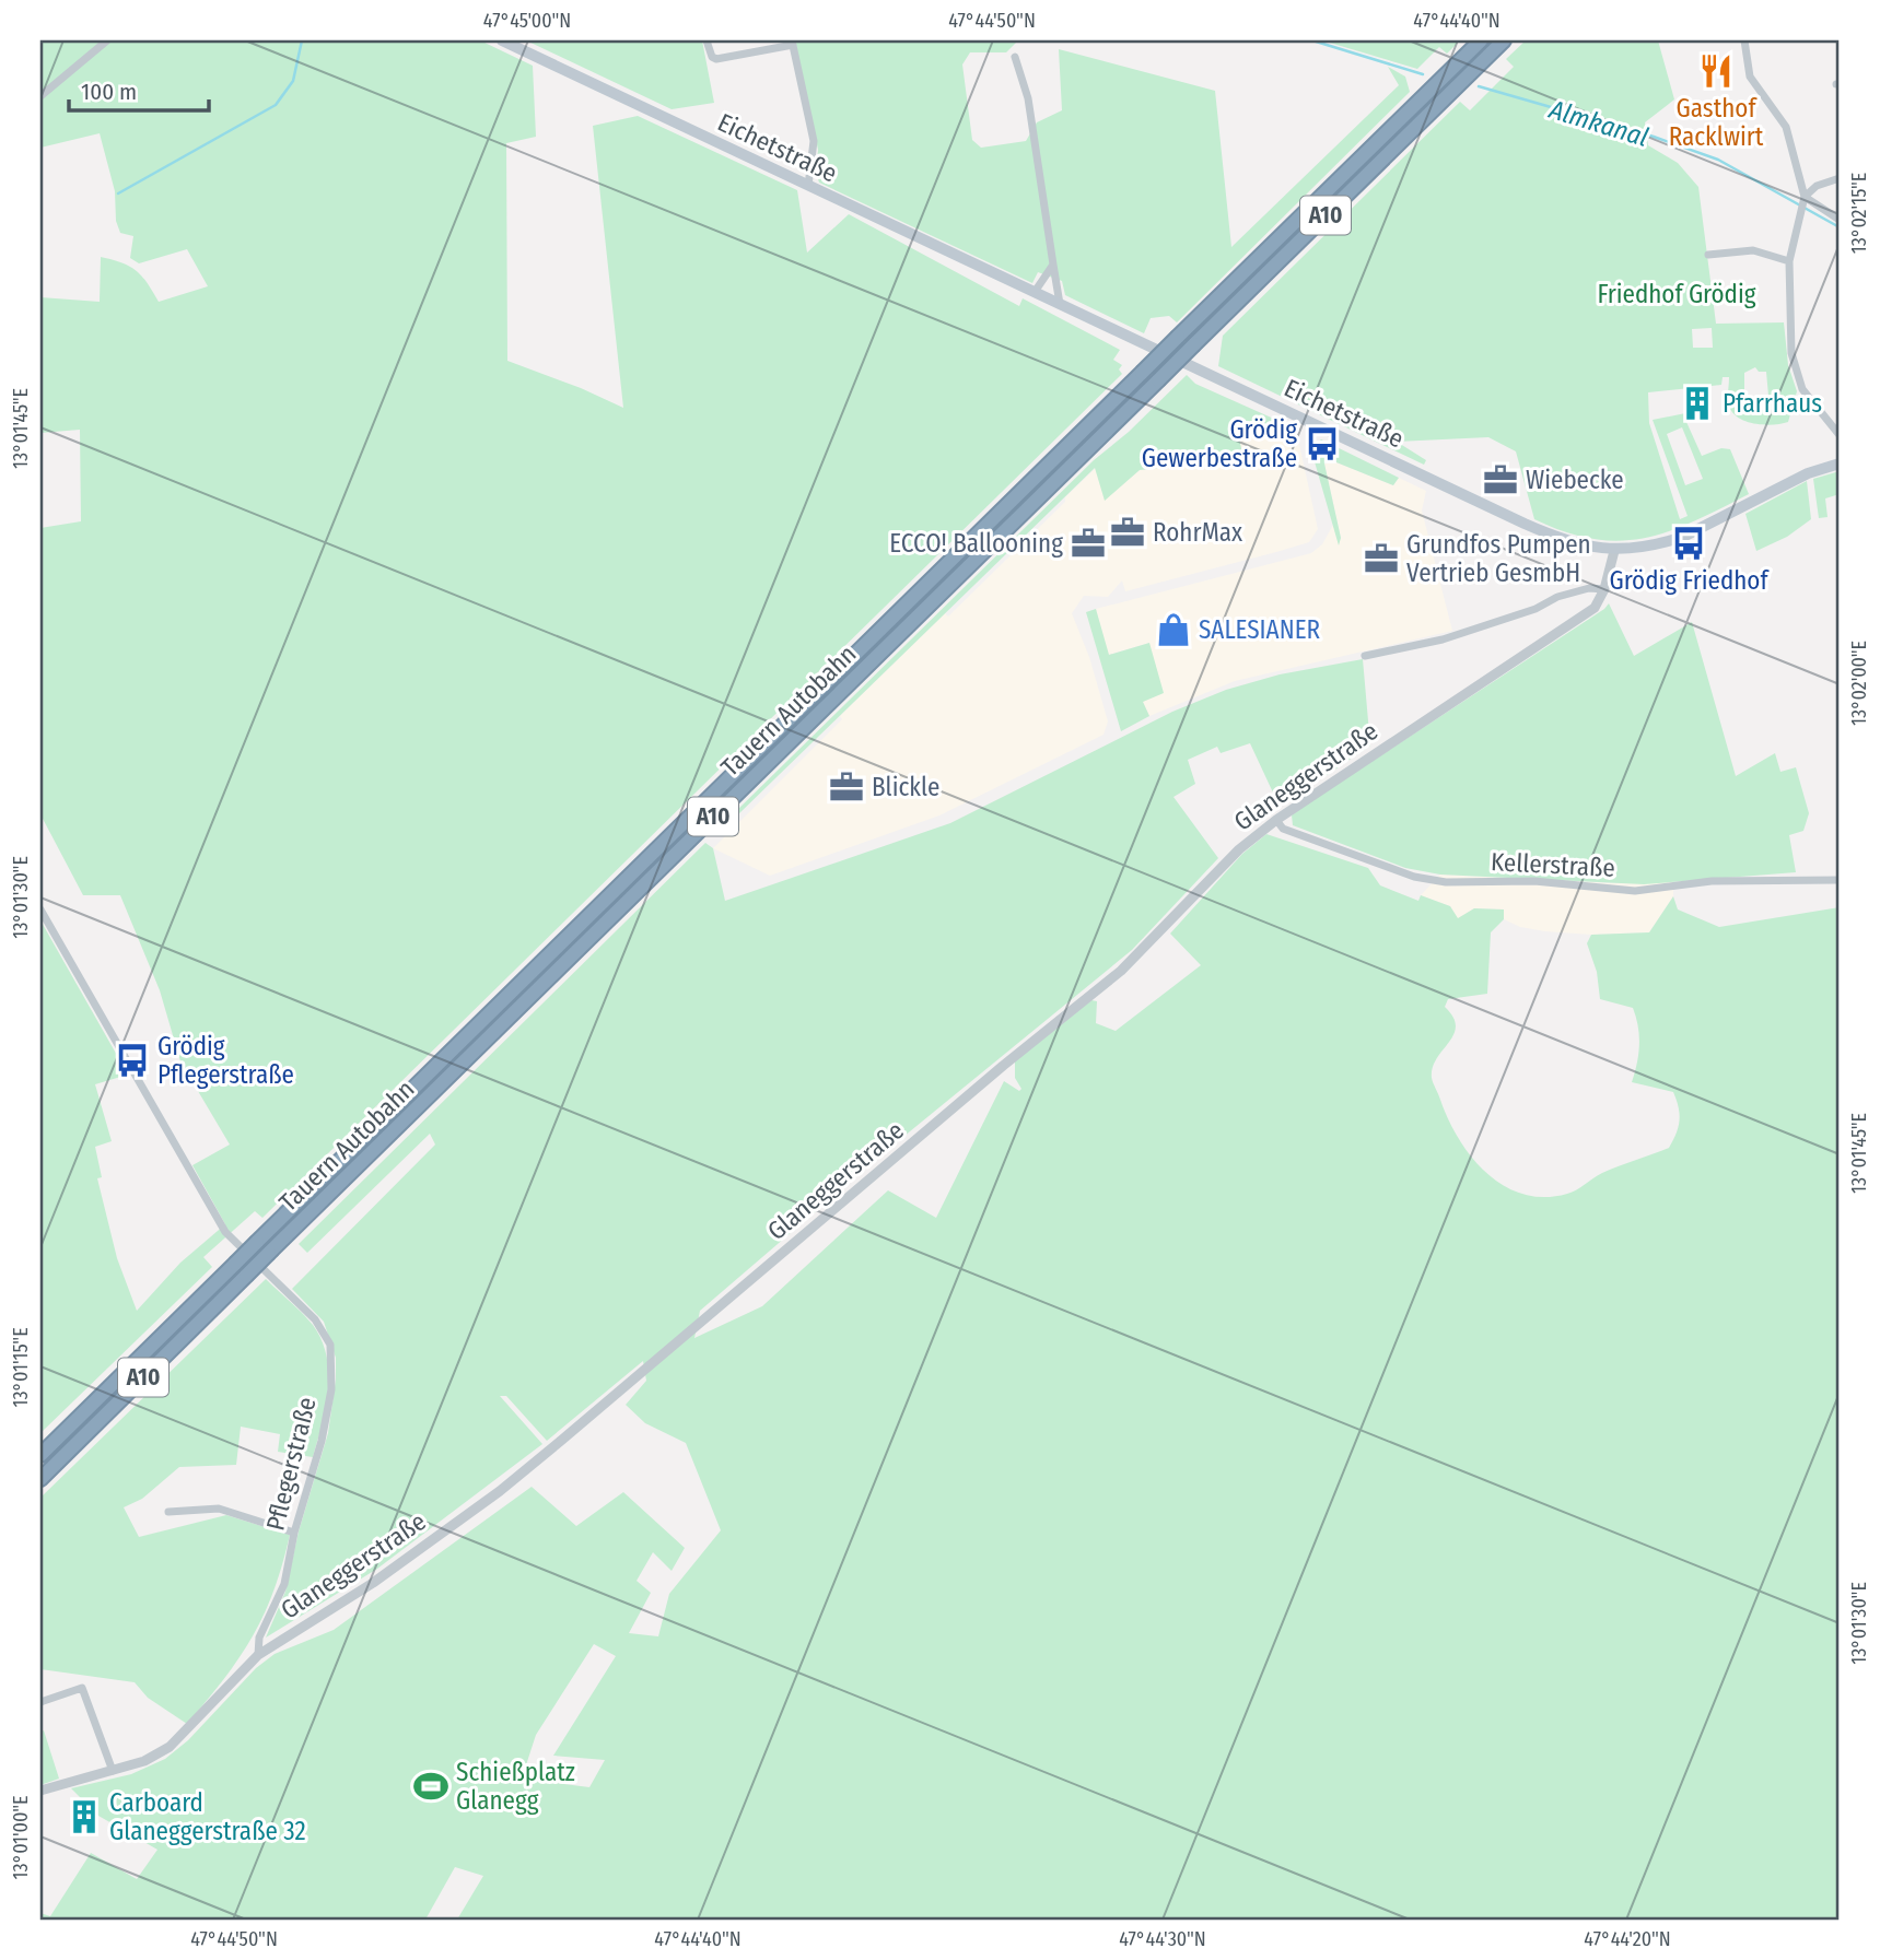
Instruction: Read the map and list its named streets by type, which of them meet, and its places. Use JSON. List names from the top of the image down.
{
  "streets": {
    "highway": ["A10", "Tauern Autobahn"],
    "main road": ["Eichetstraße"],
    "street": ["Glaneggerstraße", "Kellerstraße", "Pflegerstraße"]
  },
  "crossings": [
    ["Eichetstraße", "Glaneggerstraße"],
    ["Glaneggerstraße", "Kellerstraße"],
    ["Glaneggerstraße", "Pflegerstraße"]
  ],
  "water": ["Almkanal"],
  "parks": ["Friedhof Grödig"],
  "places": {
    "restaurant": ["Gasthof Racklwirt"],
    "building": ["Pfarrhaus", "Carboard Glaneggerstraße 32"],
    "bus stop": ["Grödig Gewerbestraße", "Grödig Friedhof", "Grödig Pflegerstraße"],
    "office": [
      "Wiebecke",
      "RohrMax",
      "ECCO! Ballooning",
      "Grundfos Pumpen Vertrieb GesmbH",
      "Blickle"
    ],
    "shop": ["SALESIANER"],
    "sports": ["Schießplatz Glanegg"]
  },
  "scale_bar": "100 m",
  "coordinates": [
    "47°45'00\"N",
    "47°44'50\"N",
    "47°44'40\"N",
    "13°02'15\"E",
    "13°01'45\"E",
    "13°02'00\"E",
    "13°01'30\"E",
    "13°01'15\"E",
    "13°01'00\"E",
    "47°44'30\"N",
    "47°44'20\"N"
  ]
}
